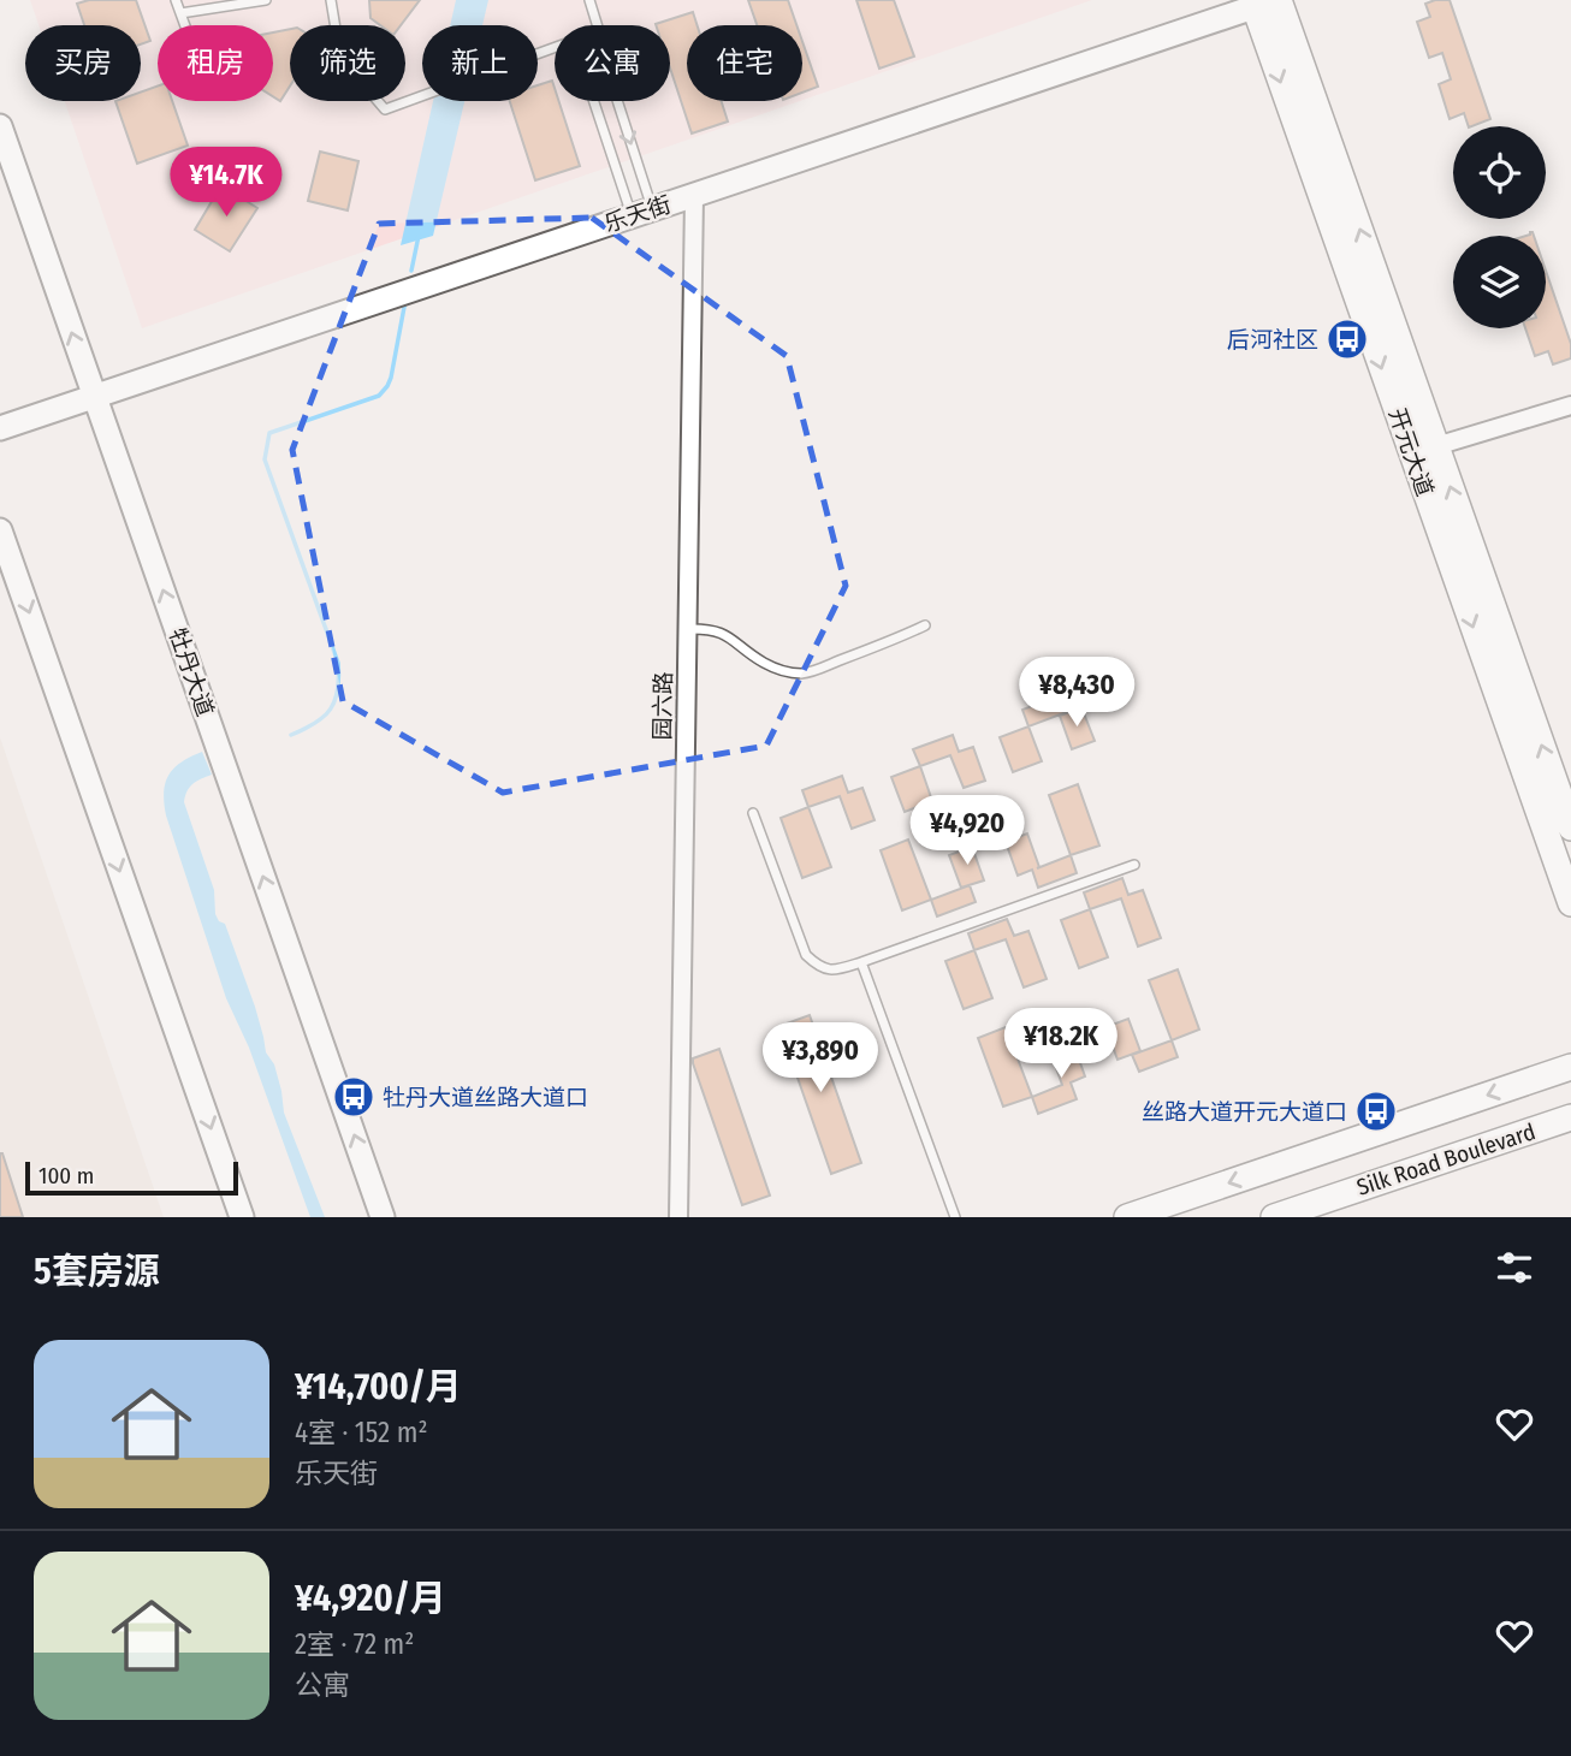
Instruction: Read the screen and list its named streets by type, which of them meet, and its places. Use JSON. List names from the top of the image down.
{
  "streets": {
    "main road": ["开元大道", "Silk Road Boulevard"],
    "street": ["乐天街", "牡丹大道", "园六路"]
  },
  "crossings": [
    ["乐天街", "开元大道"],
    ["乐天街", "牡丹大道"],
    ["乐天街", "园六路"]
  ],
  "places": {
    "bus stop": ["后河社区", "牡丹大道丝路大道口", "丝路大道开元大道口"]
  },
  "scale_bar": "100 m",
  "page": {
    "chip": [
      "买房",
      "租房",
      "筛选",
      "新上",
      "公寓",
      "住宅"
    ],
    "price": [
      "¥14.7K",
      "¥8,430",
      "¥4,920",
      "¥18.2K",
      "¥3,890"
    ],
    "scale": "100 m",
    "heading": "5套房源",
    "list": [
      {
        "name": "¥14,700/月",
        "note": "4室 · 152 m² · 乐天街"
      },
      {
        "name": "¥4,920/月",
        "note": "2室 · 72 m² · 公寓"
      }
    ]
  }
}
